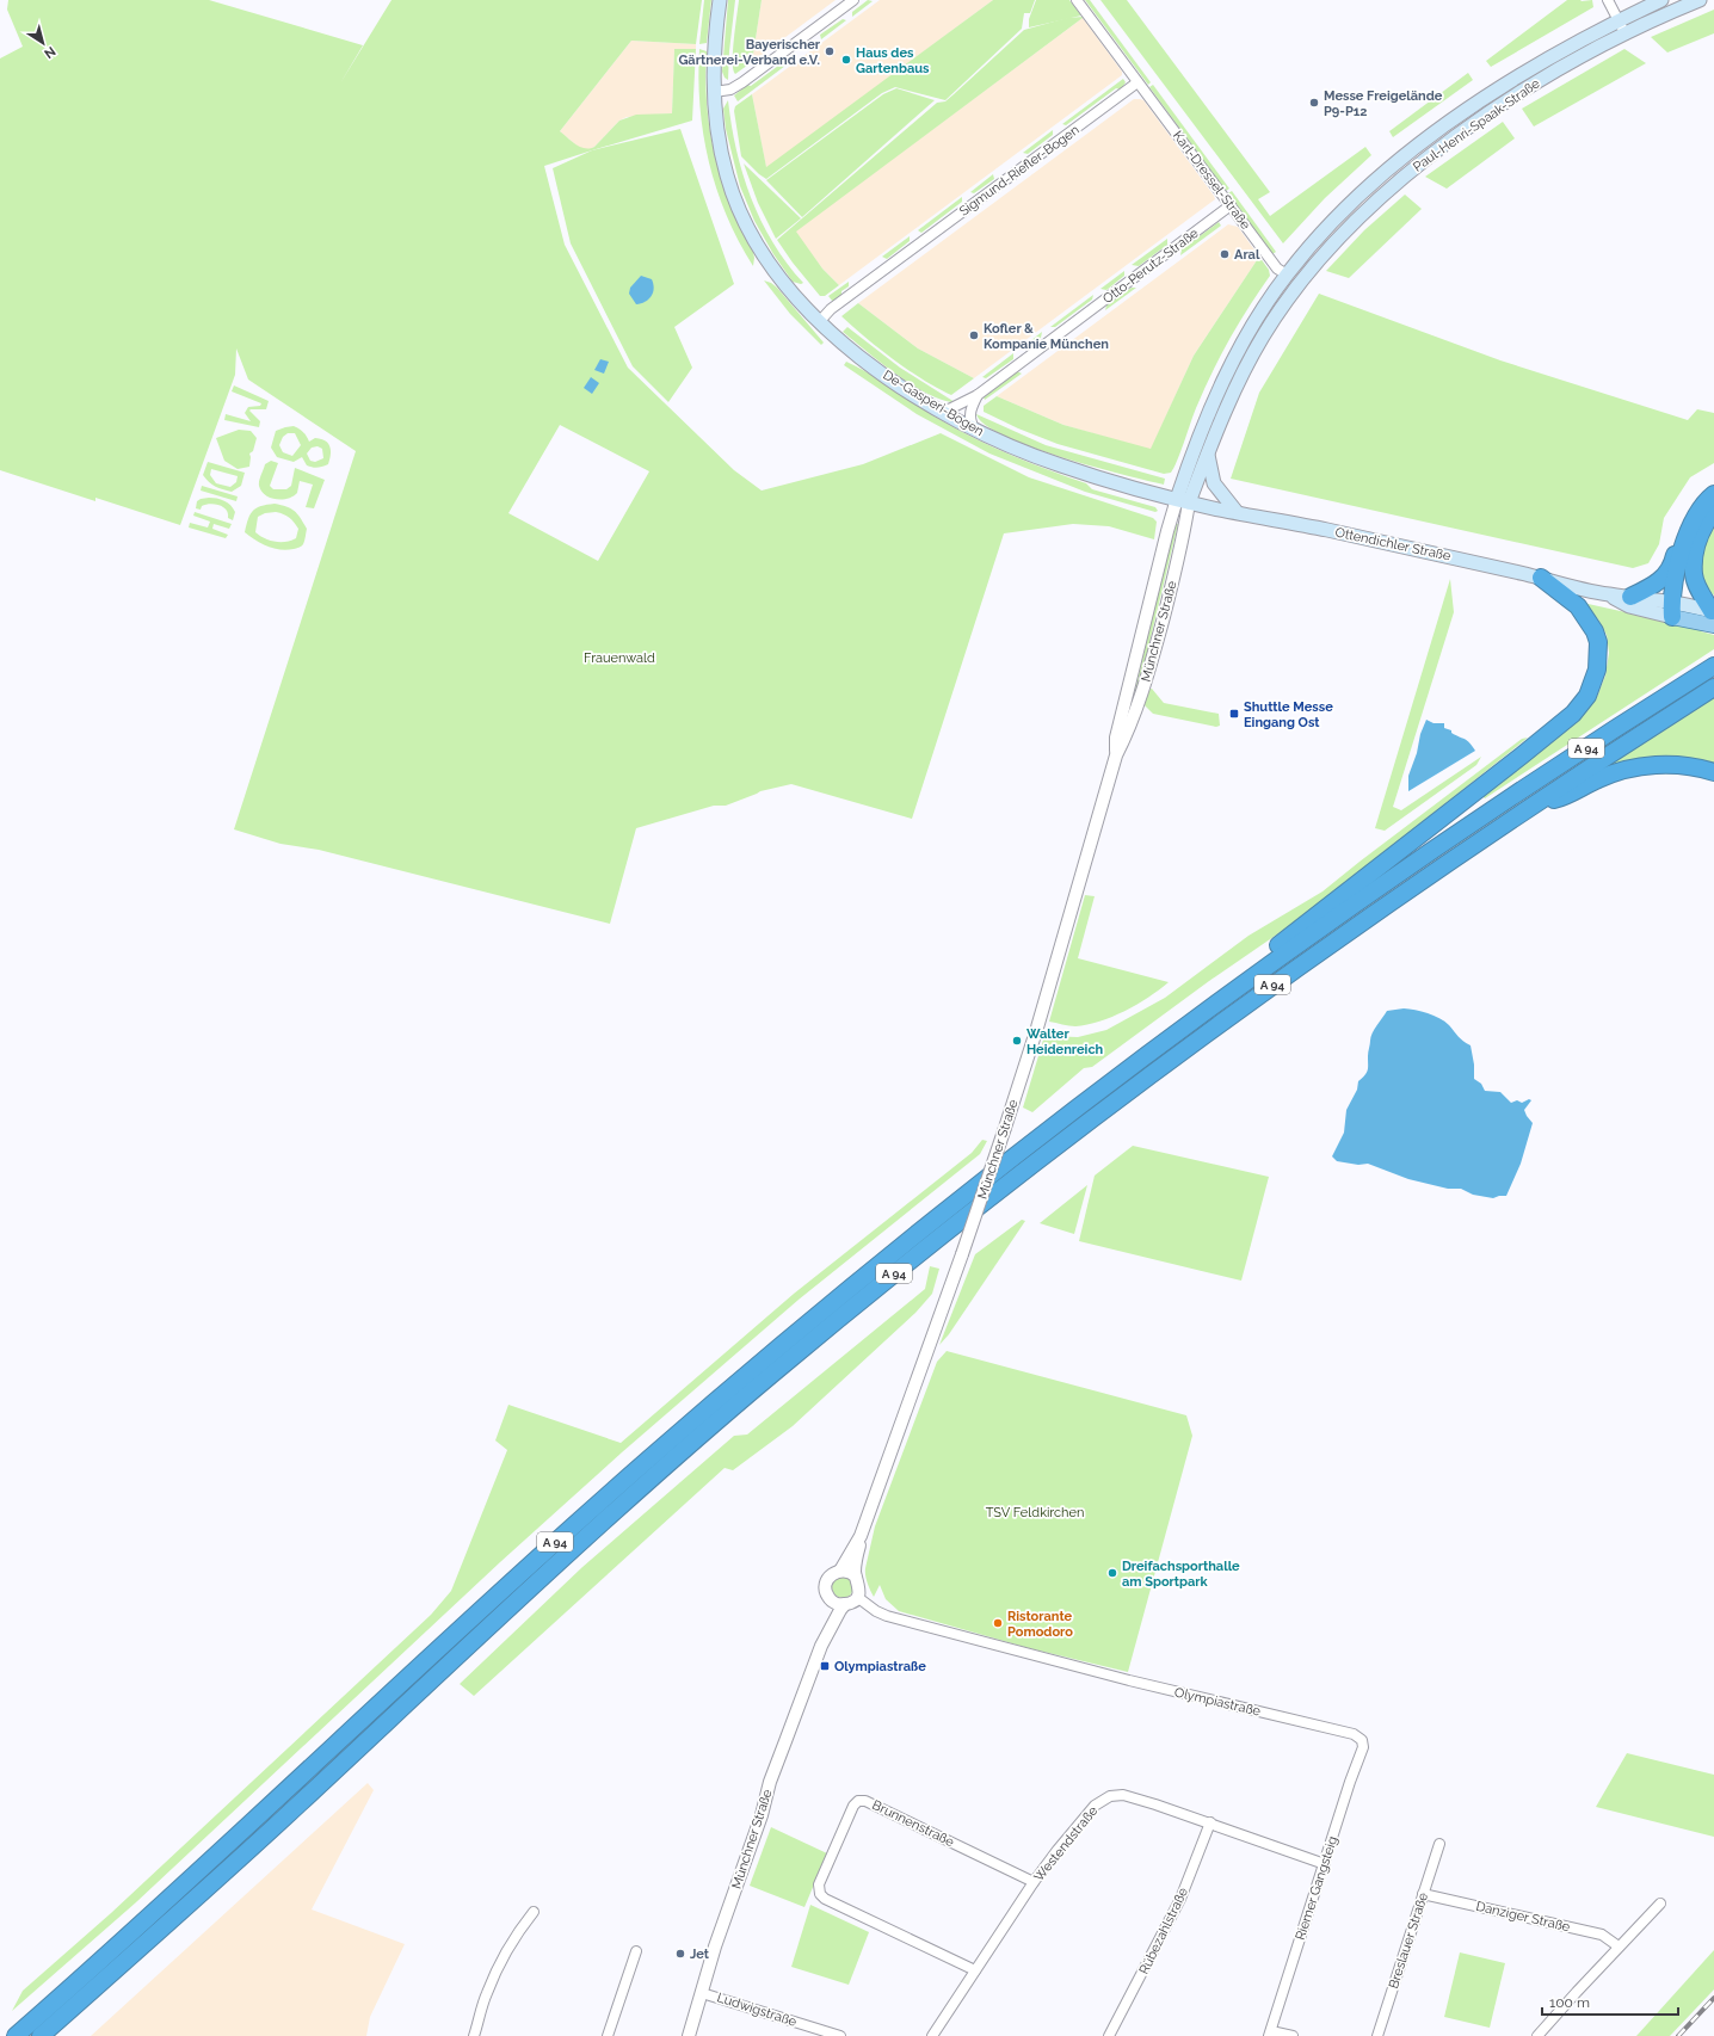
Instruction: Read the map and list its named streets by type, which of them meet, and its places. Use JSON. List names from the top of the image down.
{
  "streets": {
    "highway": ["A 94"],
    "main road": ["Paul-Henri-Spaak-Straße", "De-Gasperi-Bogen", "Ottendichler Straße"],
    "street": [
      "Sigmund-Riefler-Bogen",
      "Karl-Dressel-Straße",
      "Otto-Perutz-Straße",
      "Münchner Straße",
      "Olympiastraße",
      "Brunnenstraße",
      "Westendstraße",
      "Riemer Gangsteig",
      "Danziger Straße",
      "Rübezahlstraße",
      "Breslauer Straße",
      "Ludwigstraße"
    ]
  },
  "crossings": [
    ["Paul-Henri-Spaak-Straße", "Karl-Dressel-Straße"],
    ["Paul-Henri-Spaak-Straße", "De-Gasperi-Bogen"],
    ["Paul-Henri-Spaak-Straße", "Ottendichler Straße"],
    ["Paul-Henri-Spaak-Straße", "Münchner Straße"],
    ["Sigmund-Riefler-Bogen", "Karl-Dressel-Straße"],
    ["Sigmund-Riefler-Bogen", "De-Gasperi-Bogen"],
    ["Karl-Dressel-Straße", "Otto-Perutz-Straße"],
    ["Otto-Perutz-Straße", "De-Gasperi-Bogen"],
    ["De-Gasperi-Bogen", "Ottendichler Straße"],
    ["De-Gasperi-Bogen", "Münchner Straße"],
    ["Ottendichler Straße", "Münchner Straße"],
    ["Münchner Straße", "Olympiastraße"],
    ["Münchner Straße", "Ludwigstraße"],
    ["Olympiastraße", "Riemer Gangsteig"],
    ["Brunnenstraße", "Westendstraße"],
    ["Westendstraße", "Riemer Gangsteig"],
    ["Westendstraße", "Rübezahlstraße"],
    ["Danziger Straße", "Breslauer Straße"]
  ],
  "parks": ["Frauenwald", "TSV Feldkirchen"],
  "places": {
    "other": [
      "Bayerischer Gärtnerei-Verband e.V.",
      "Haus des Gartenbaus",
      "Messe Freigelände P9-P12",
      "Aral",
      "Kofler & Kompanie München",
      "Walter Heidenreich",
      "Dreifachsporthalle am Sportpark",
      "Ristorante Pomodoro",
      "Jet"
    ],
    "transit": ["Shuttle Messe Eingang Ost", "Olympiastraße"]
  },
  "scale_bar": "100 m",
  "north": "bottom right"
}
